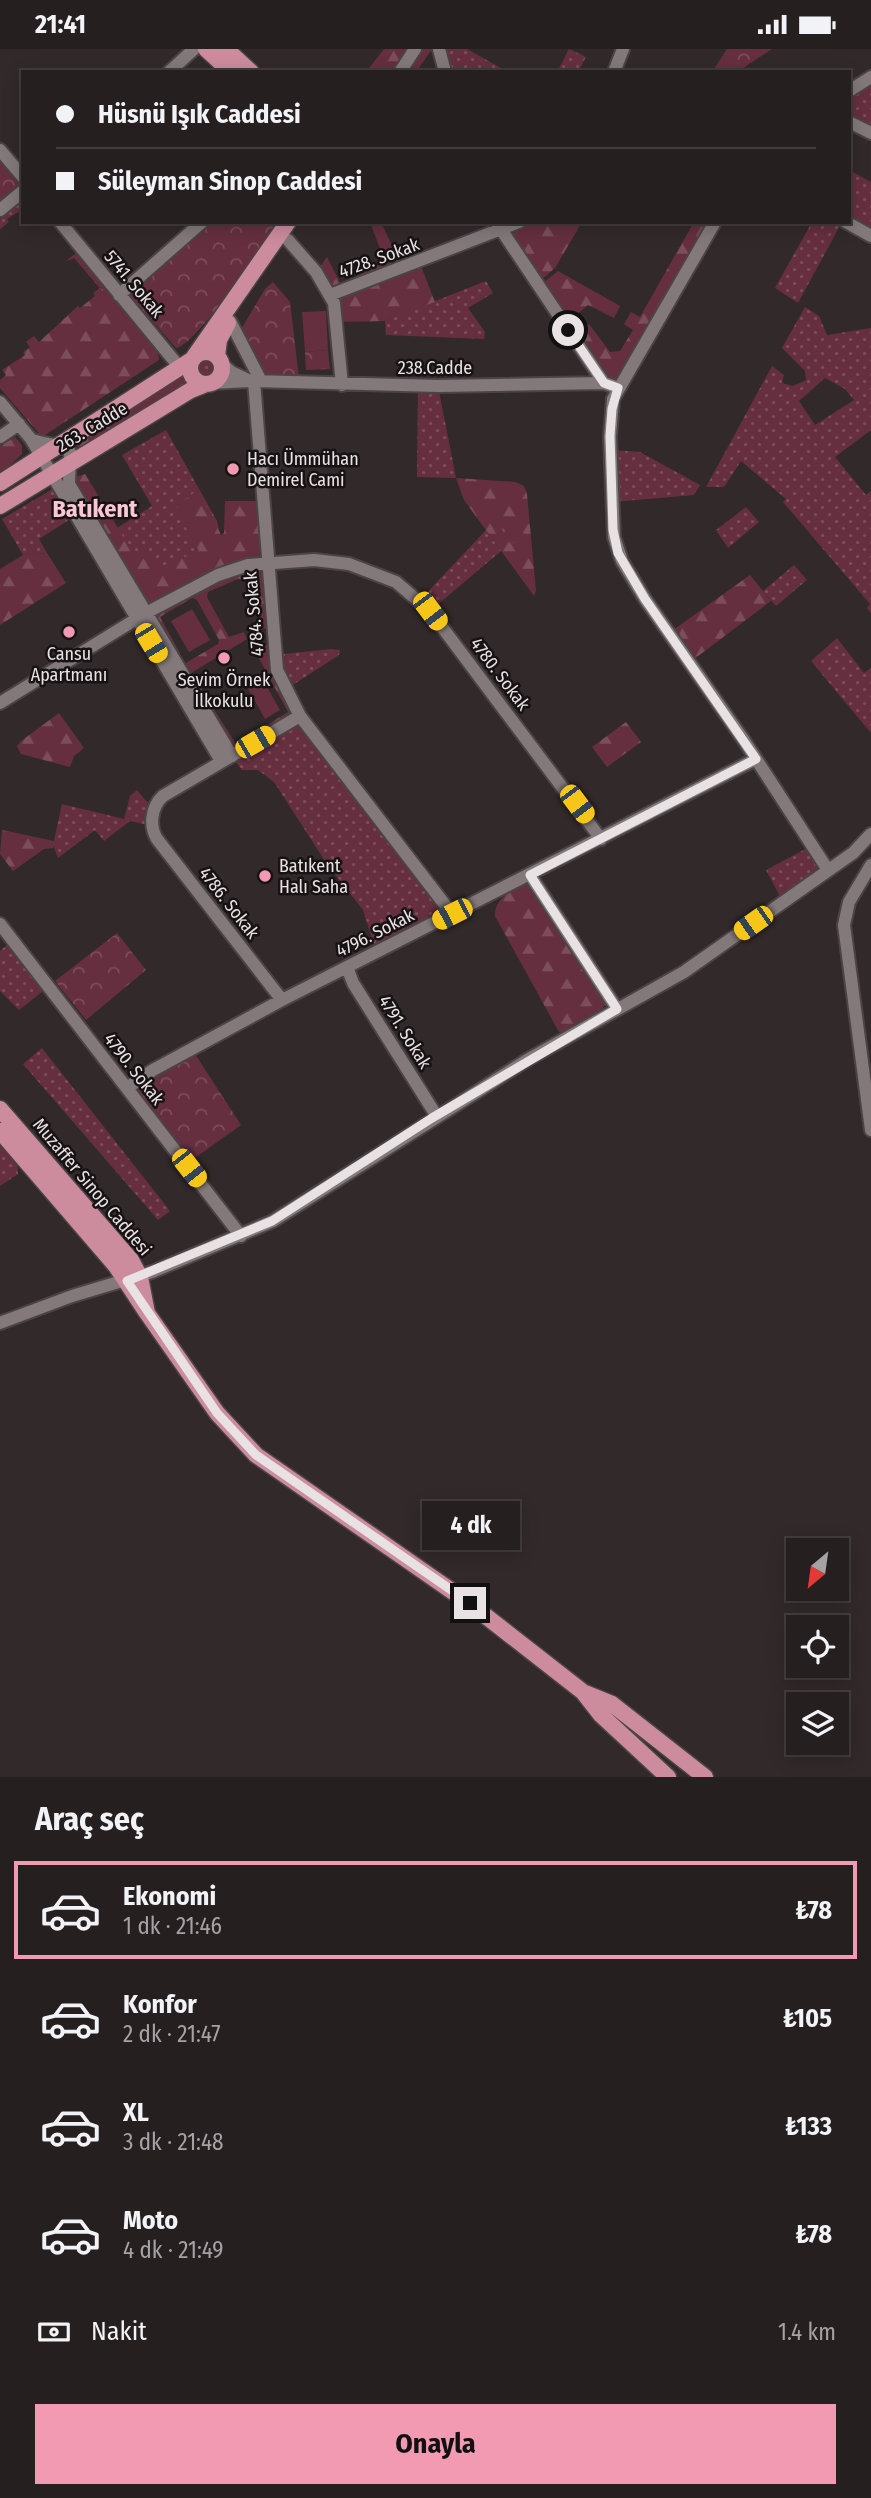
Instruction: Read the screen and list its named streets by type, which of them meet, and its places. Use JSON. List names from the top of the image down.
{
  "streets": {
    "main road": ["263. Cadde", "Muzaffer Sinop Caddesi"],
    "street": [
      "4728. Sokak",
      "5741. Sokak",
      "238.Cadde",
      "4784. Sokak",
      "4780. Sokak",
      "4786. Sokak",
      "4796. Sokak",
      "4791. Sokak",
      "4790. Sokak"
    ]
  },
  "crossings": [
    ["5741. Sokak", "238.Cadde"],
    ["5741. Sokak", "263. Cadde"],
    ["238.Cadde", "263. Cadde"],
    ["238.Cadde", "4784. Sokak"],
    ["4784. Sokak", "4780. Sokak"],
    ["4784. Sokak", "4796. Sokak"],
    ["4780. Sokak", "4796. Sokak"],
    ["4786. Sokak", "4796. Sokak"],
    ["4796. Sokak", "4791. Sokak"],
    ["4796. Sokak", "4790. Sokak"]
  ],
  "districts": ["Batıkent"],
  "places": [
    "Hacı Ümmühan Demirel Cami",
    "Cansu Apartmanı",
    "Sevim Örnek İlkokulu",
    "Batıkent Halı Saha"
  ],
  "north": "bottom left",
  "page": {
    "status": "21:41",
    "banner": ["Hüsnü Işık Caddesi", "Süleyman Sinop Caddesi"],
    "bubble": "4 dk",
    "heading": "Araç seç",
    "list": [
      {
        "name": "Ekonomi",
        "note": "1 dk · 21:46",
        "value": "₺78"
      },
      {
        "name": "Konfor",
        "note": "2 dk · 21:47",
        "value": "₺105"
      },
      {
        "name": "XL",
        "note": "3 dk · 21:48",
        "value": "₺133"
      },
      {
        "name": "Moto",
        "note": "4 dk · 21:49",
        "value": "₺78"
      }
    ],
    "pay": ["Nakit", "1.4 km"],
    "buttons": "Onayla"
  }
}
